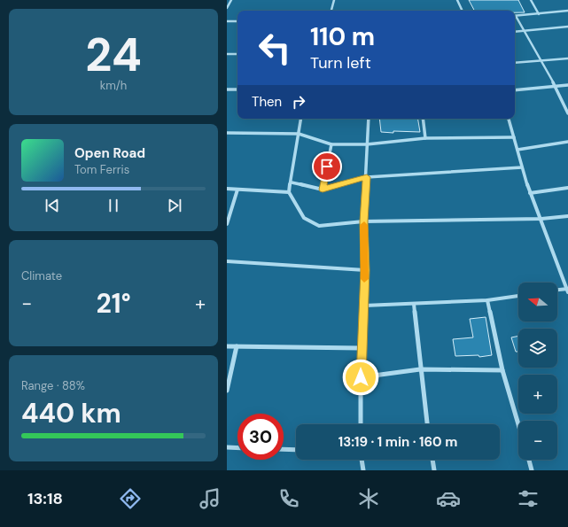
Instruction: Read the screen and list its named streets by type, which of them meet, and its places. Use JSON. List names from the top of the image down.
{
  "north": "left",
  "page": {
    "tile": [
      ["24", "km/h"],
      "Climate",
      ["Range · 88%", "440 km"]
    ],
    "turn": ["110 m", "Turn left"],
    "then": "Then",
    "song": ["Open Road", "Tom Ferris"],
    "map_buttons": ["+", "−"],
    "heat": ["−", "21°", "+"],
    "limit": "30",
    "trip": "13:19 · 1 min · 160 m",
    "tabs": "13:18"
  }
}
